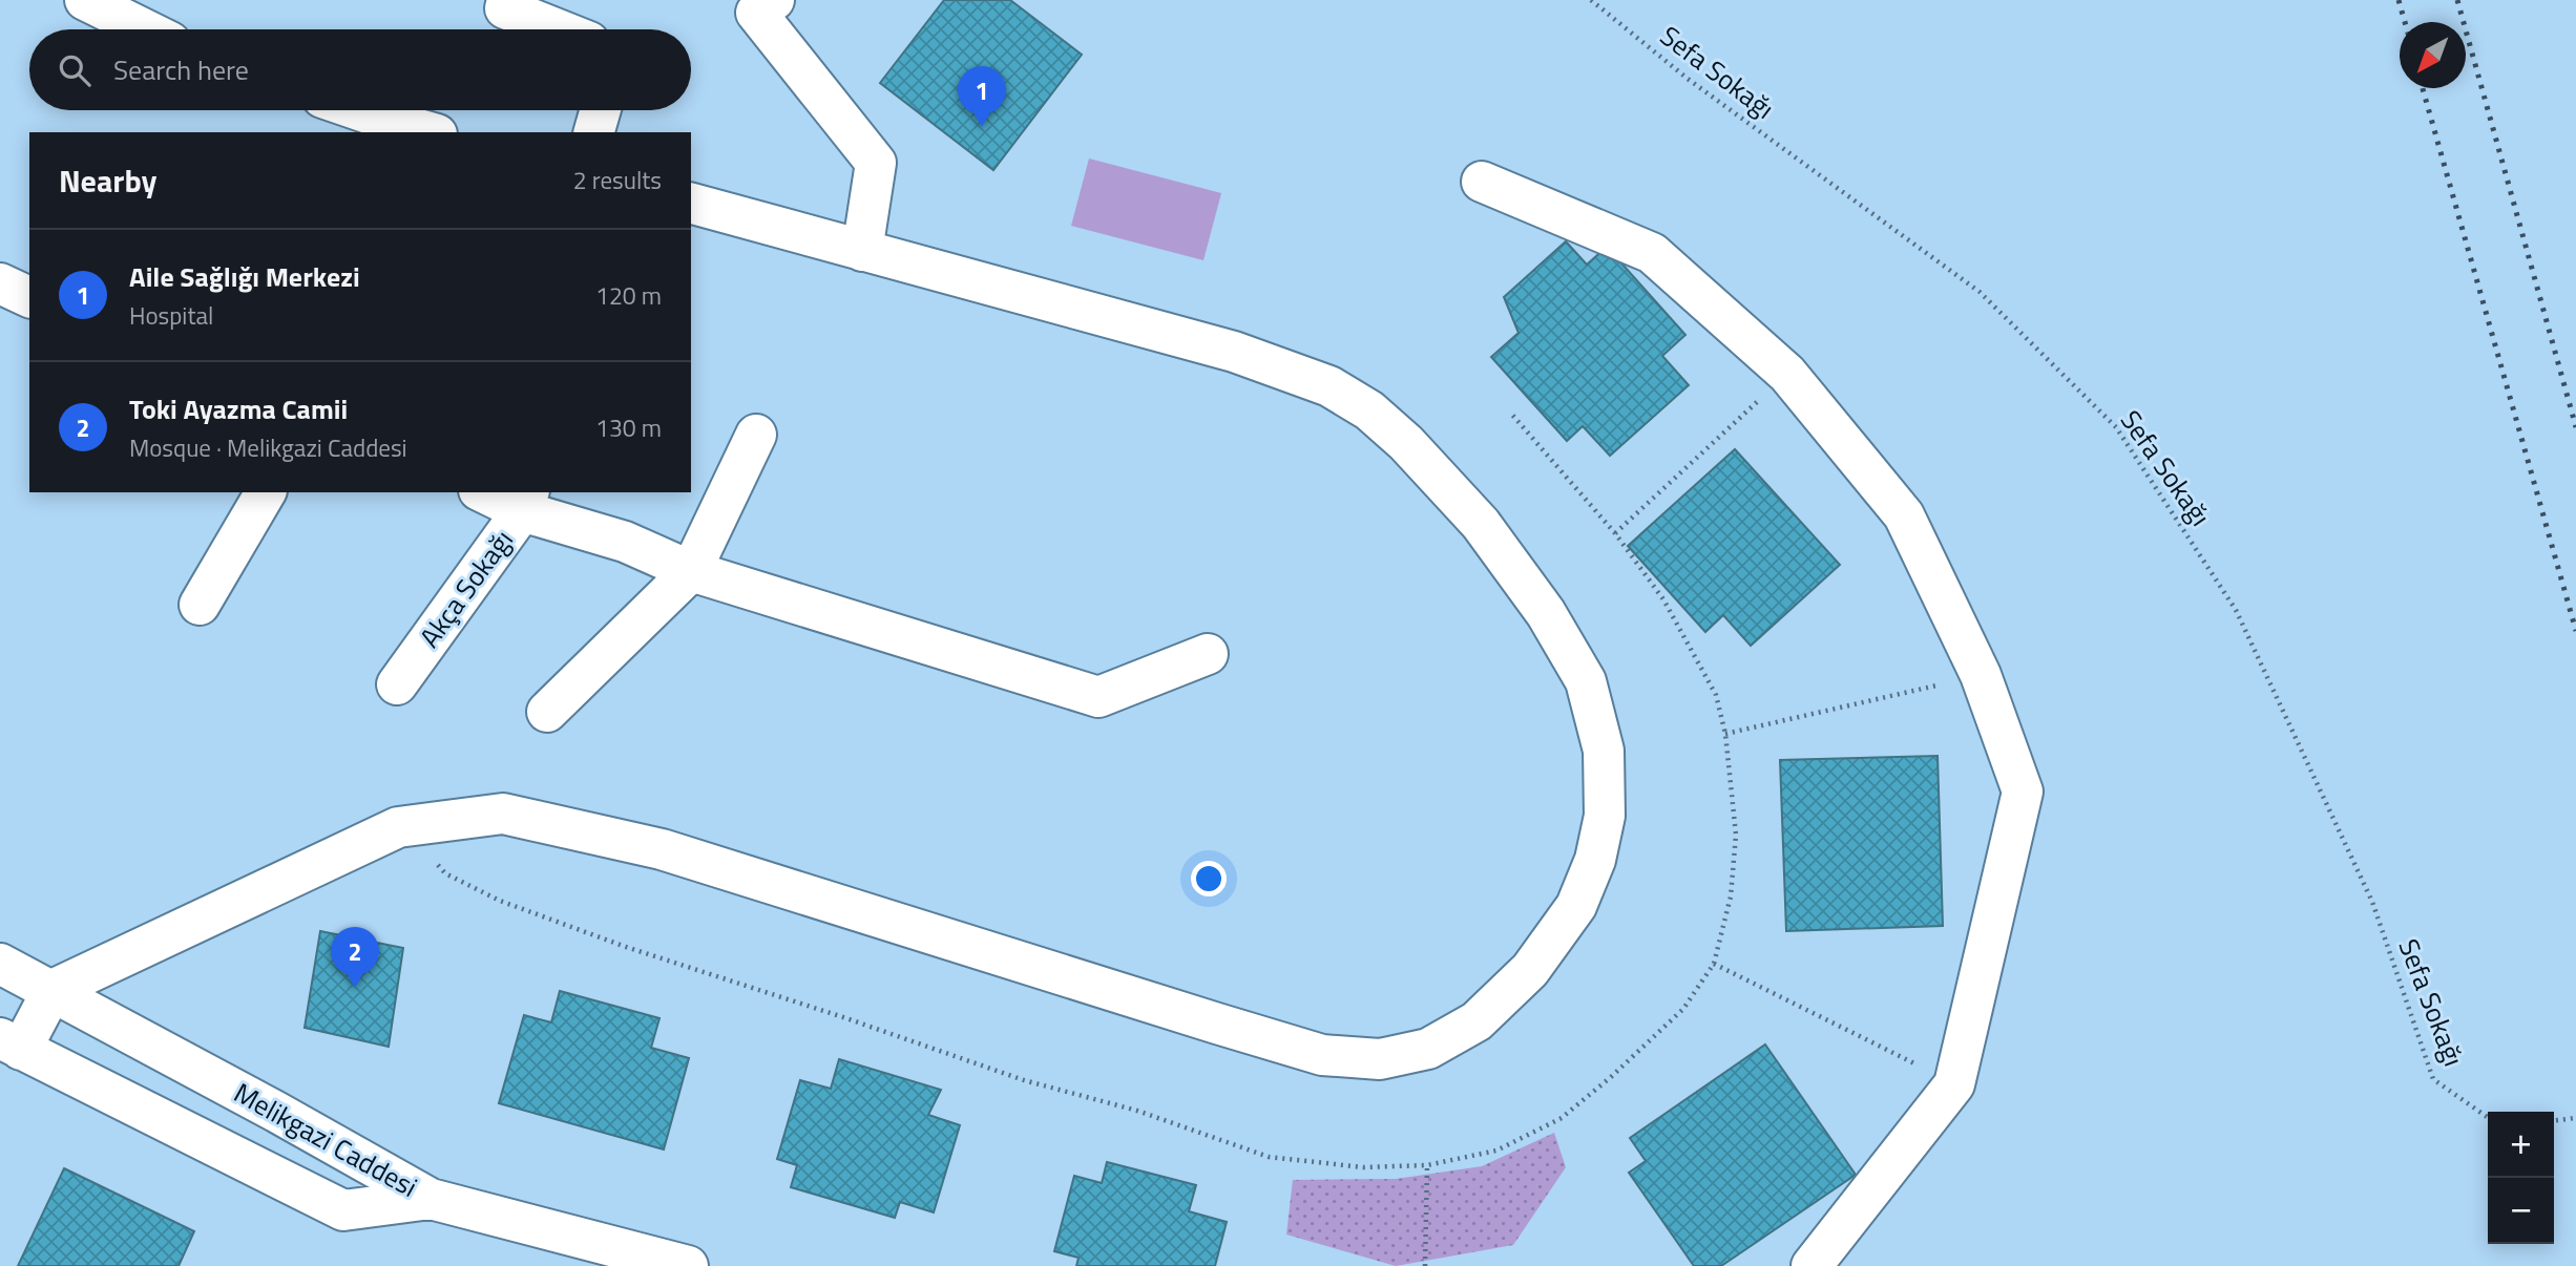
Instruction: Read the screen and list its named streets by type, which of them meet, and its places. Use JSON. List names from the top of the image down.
{
  "streets": {
    "street": ["Akça Sokağı", "Melikgazi Caddesi"],
    "path": ["Sefa Sokağı"]
  },
  "north": "bottom left",
  "page": {
    "search": "Search here",
    "pins": ["1", "2"],
    "heading": ["Nearby", "2 results"],
    "list": [
      {
        "mark": "1",
        "name": "Aile Sağlığı Merkezi",
        "note": "Hospital",
        "value": "120 m"
      },
      {
        "mark": "2",
        "name": "Toki Ayazma Camii",
        "note": "Mosque · Melikgazi Caddesi",
        "value": "130 m"
      }
    ],
    "map_buttons": ["+", "−"]
  }
}
